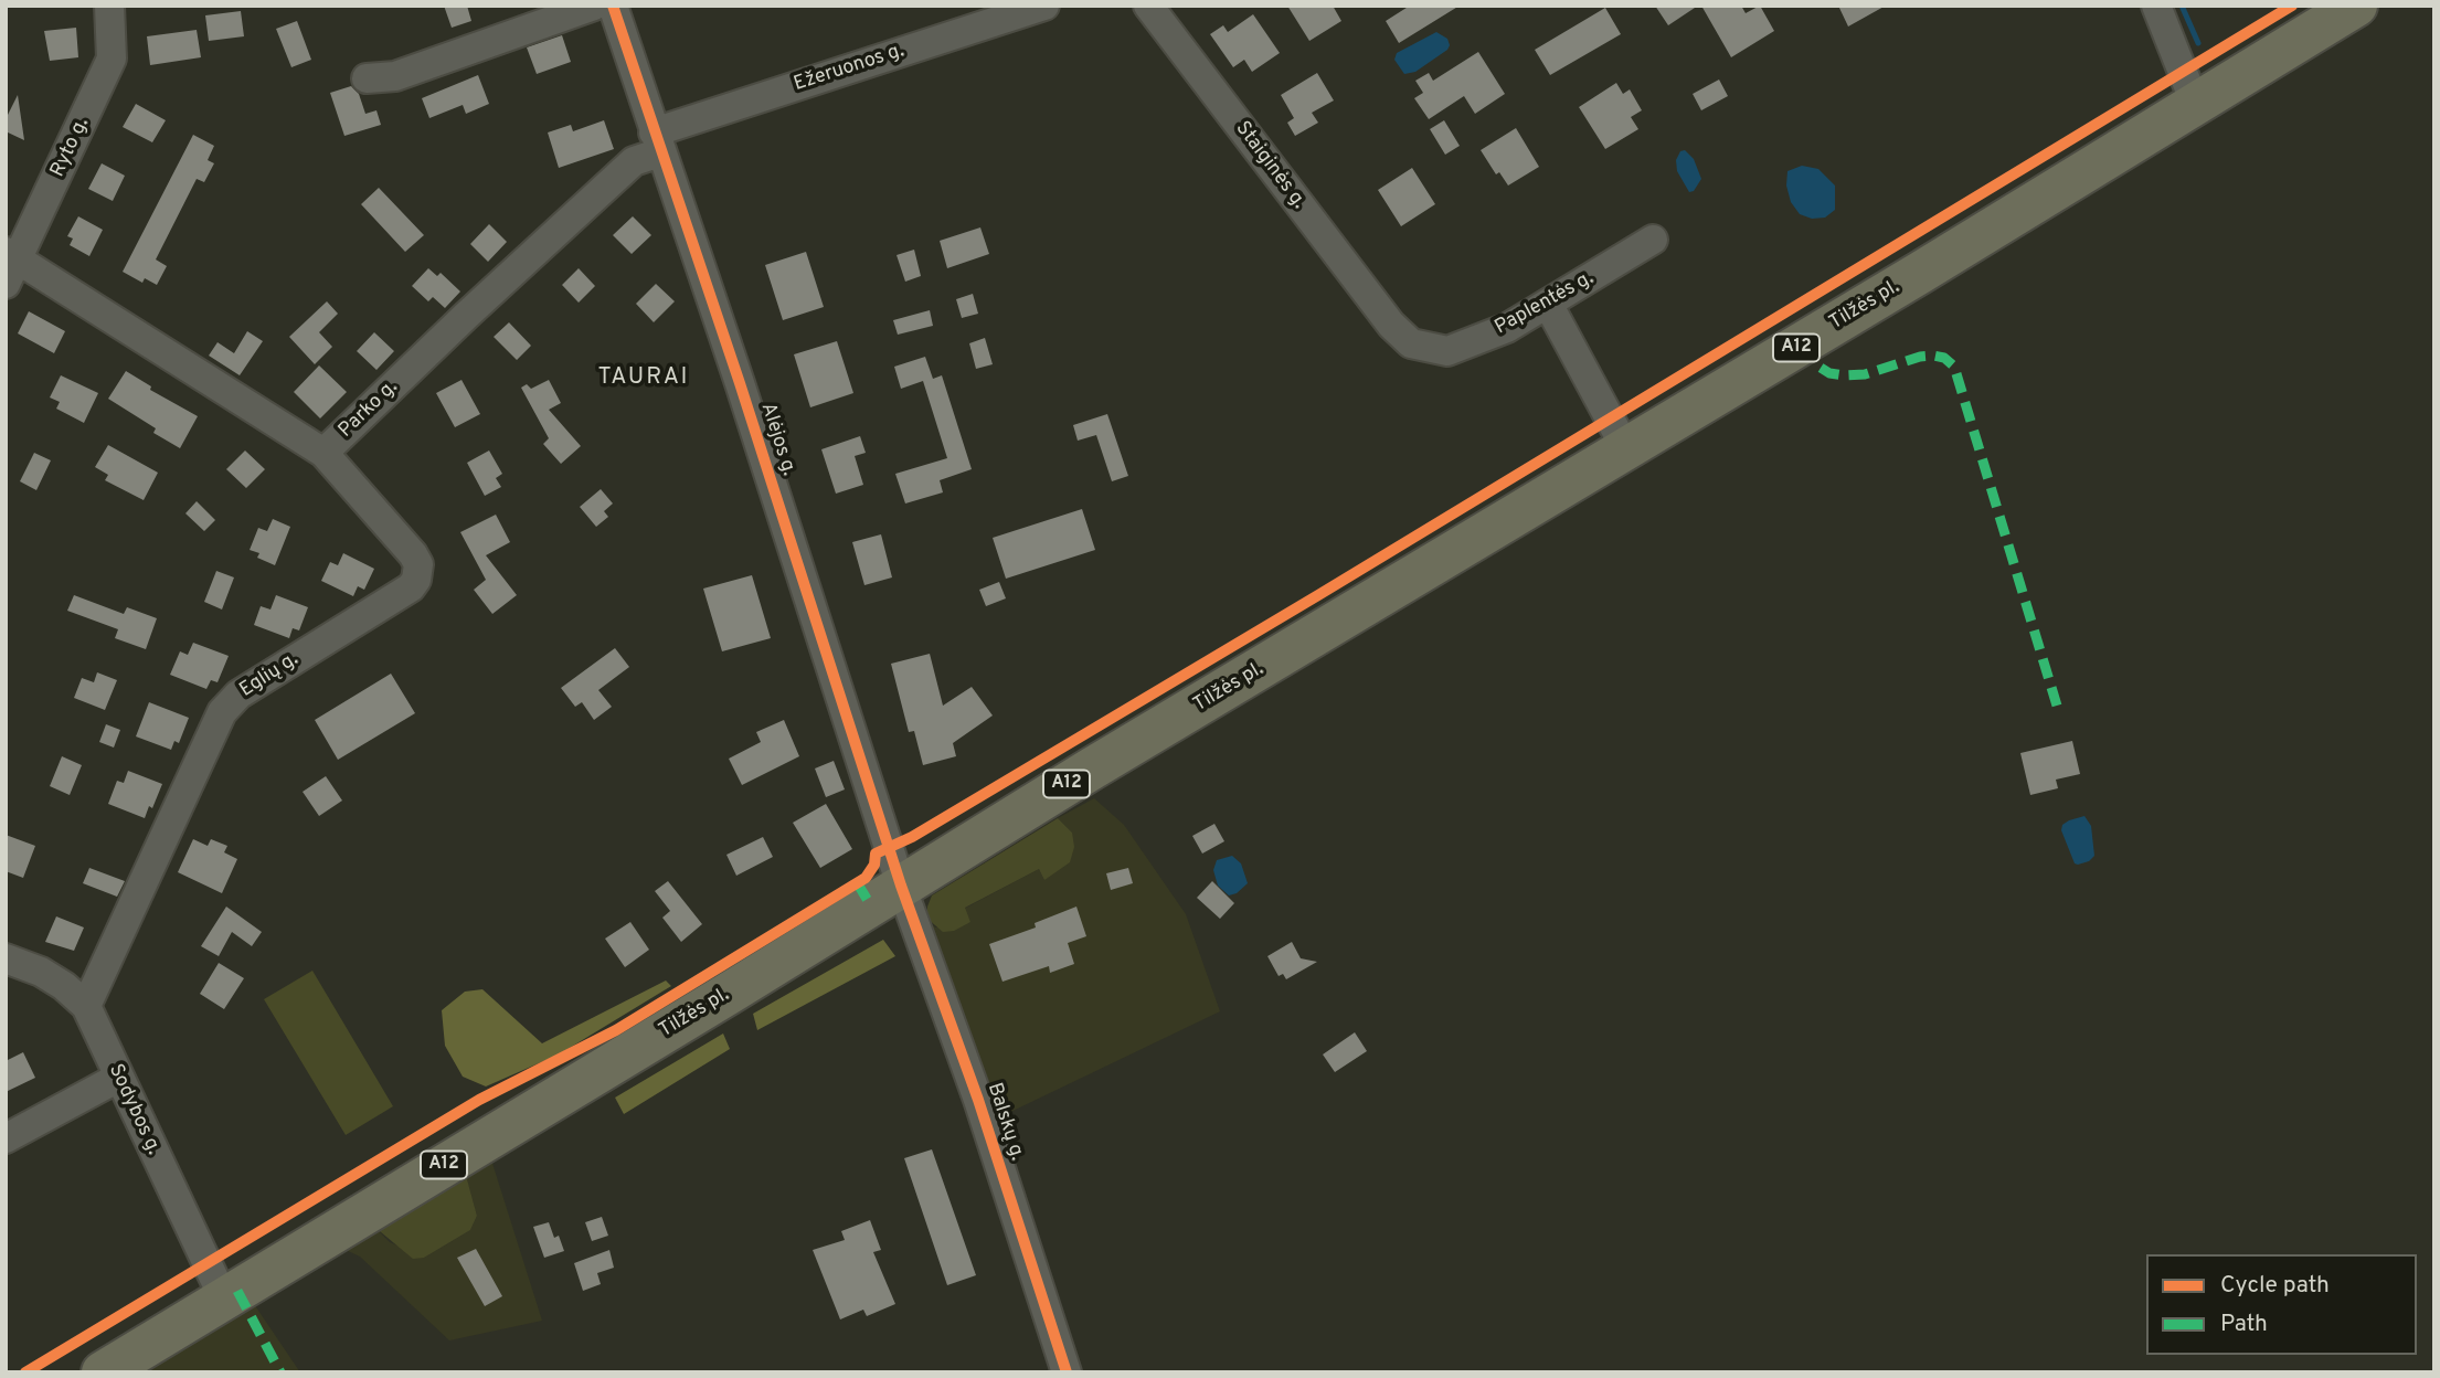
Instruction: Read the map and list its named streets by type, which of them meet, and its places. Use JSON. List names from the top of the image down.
{
  "streets": {
    "highway": ["Tilžės pl.", "A12"],
    "street": [
      "Ežeruonos g.",
      "Ryto g.",
      "Staiginės g.",
      "Paplentės g.",
      "Parko g.",
      "Alėjos g.",
      "Eglių g.",
      "Sodybos g.",
      "Balskų g."
    ]
  },
  "crossings": [
    ["Ežeruonos g.", "Parko g."],
    ["Ežeruonos g.", "Alėjos g."],
    ["Ryto g.", "Parko g."],
    ["Staiginės g.", "Paplentės g."],
    ["Tilžės pl.", "Alėjos g."],
    ["Tilžės pl.", "Sodybos g."],
    ["Tilžės pl.", "Balskų g."],
    ["Parko g.", "Alėjos g."],
    ["Parko g.", "Eglių g."],
    ["Alėjos g.", "Balskų g."],
    ["Eglių g.", "Sodybos g."]
  ],
  "districts": ["TAURAI"],
  "legend": ["Cycle path", "Path"]
}
